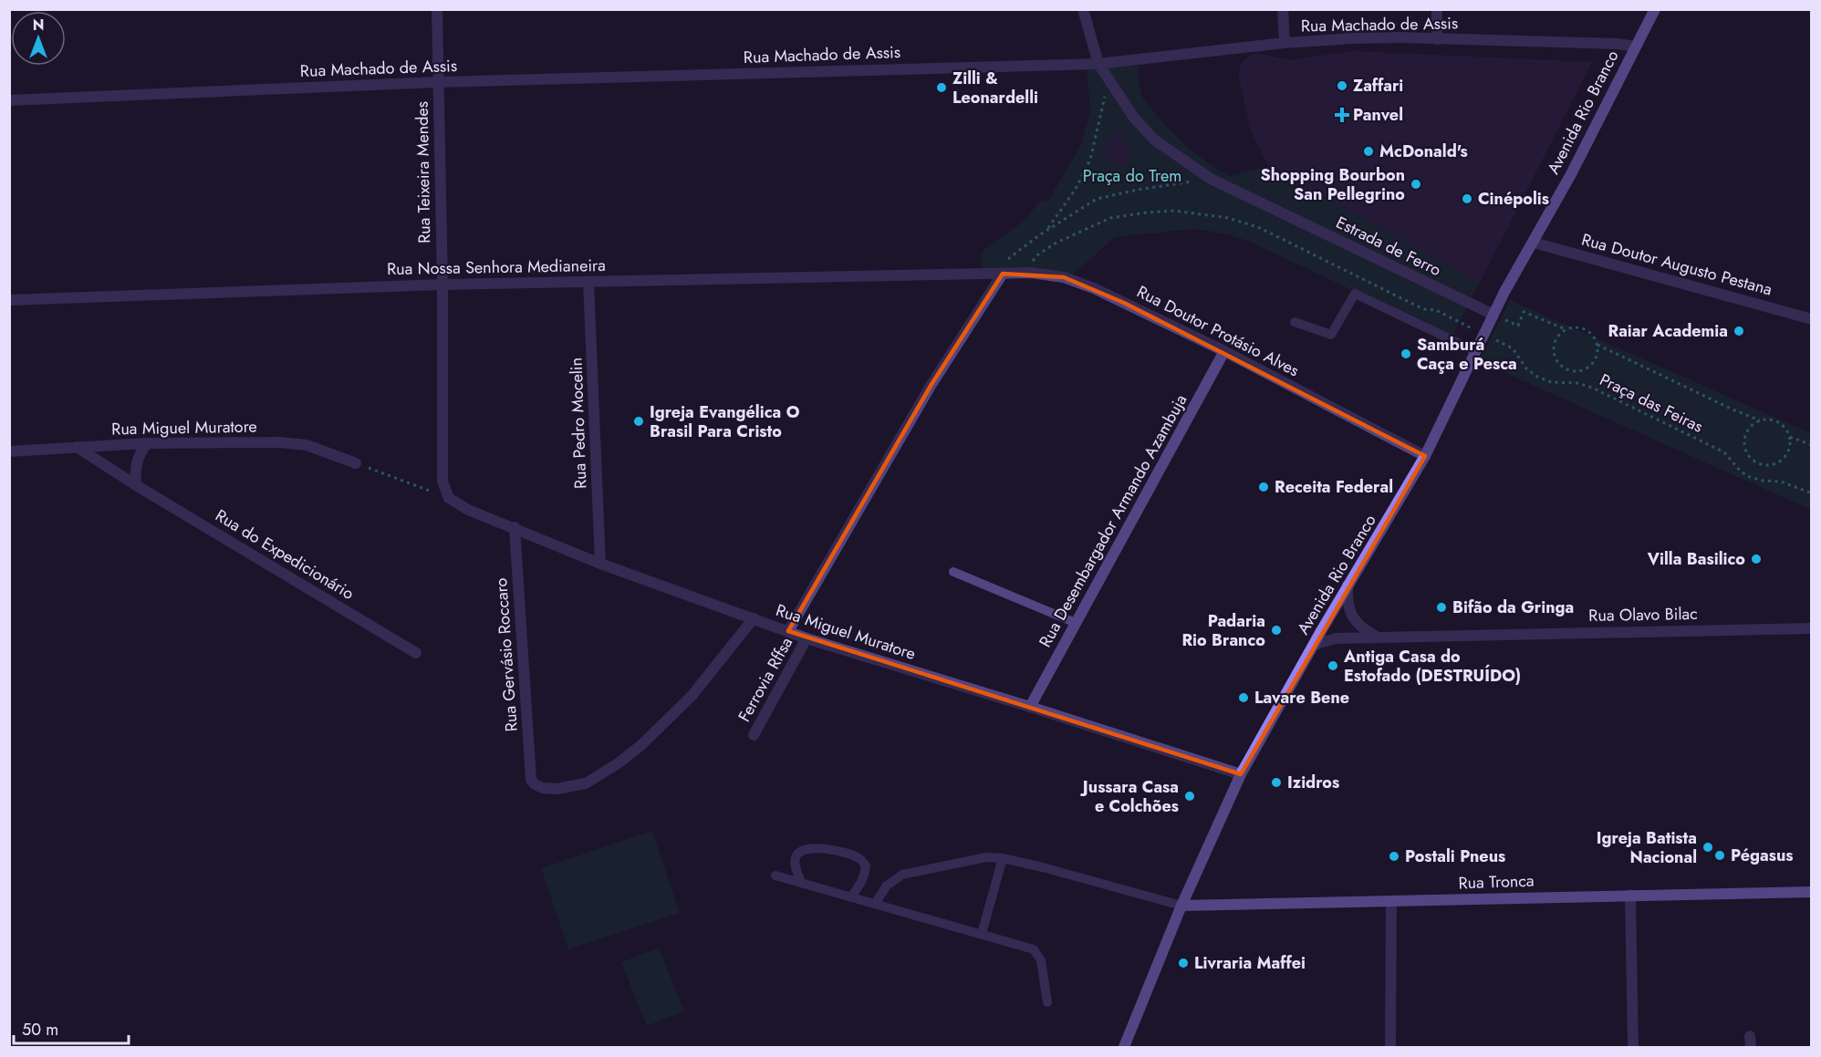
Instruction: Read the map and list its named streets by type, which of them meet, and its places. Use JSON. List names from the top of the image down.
{
  "streets": {
    "main road": ["Avenida Rio Branco", "Rua Tronca"],
    "street": [
      "Rua Machado de Assis",
      "Rua Teixeira Mendes",
      "Estrada de Ferro",
      "Rua Doutor Augusto Pestana",
      "Rua Nossa Senhora Medianeira",
      "Rua Doutor Protásio Alves",
      "Rua Pedro Mocelin",
      "Rua Miguel Muratore",
      "Rua Desembargador Armando Azambuja",
      "Rua do Expedicionário",
      "Rua Olavo Bilac",
      "Rua Gervásio Roccaro",
      "Ferrovia Rffsa"
    ],
    "path": ["Praça das Feiras"]
  },
  "crossings": [
    ["Rua Machado de Assis", "Avenida Rio Branco"],
    ["Rua Machado de Assis", "Rua Teixeira Mendes"],
    ["Rua Machado de Assis", "Estrada de Ferro"],
    ["Avenida Rio Branco", "Estrada de Ferro"],
    ["Avenida Rio Branco", "Rua Doutor Augusto Pestana"],
    ["Avenida Rio Branco", "Rua Doutor Protásio Alves"],
    ["Avenida Rio Branco", "Praça das Feiras"],
    ["Avenida Rio Branco", "Rua Miguel Muratore"],
    ["Avenida Rio Branco", "Rua Olavo Bilac"],
    ["Avenida Rio Branco", "Rua Tronca"],
    ["Rua Teixeira Mendes", "Rua Nossa Senhora Medianeira"],
    ["Rua Teixeira Mendes", "Rua Miguel Muratore"],
    ["Rua Nossa Senhora Medianeira", "Rua Doutor Protásio Alves"],
    ["Rua Nossa Senhora Medianeira", "Rua Pedro Mocelin"],
    ["Rua Doutor Protásio Alves", "Rua Desembargador Armando Azambuja"],
    ["Rua Pedro Mocelin", "Rua Miguel Muratore"],
    ["Rua Miguel Muratore", "Rua Desembargador Armando Azambuja"],
    ["Rua Miguel Muratore", "Rua do Expedicionário"],
    ["Rua Miguel Muratore", "Rua Gervásio Roccaro"],
    ["Rua Miguel Muratore", "Ferrovia Rffsa"]
  ],
  "parks": ["Praça do Trem"],
  "places": {
    "other": [
      "Zaffari",
      "Zilli & Leonardelli",
      "McDonald's",
      "Shopping Bourbon San Pellegrino",
      "Cinépolis",
      "Raiar Academia",
      "Samburá Caça e Pesca",
      "Igreja Evangélica O Brasil Para Cristo",
      "Receita Federal",
      "Villa Basilico",
      "Bifão da Gringa",
      "Padaria Rio Branco",
      "Antiga Casa do Estofado (DESTRUÍDO)",
      "Lavare Bene",
      "Izidros",
      "Jussara Casa e Colchões",
      "Igreja Batista Nacional",
      "Pégasus",
      "Postali Pneus",
      "Livraria Maffei"
    ],
    "health": ["Panvel"]
  },
  "scale_bar": "50 m",
  "north": "top"
}
